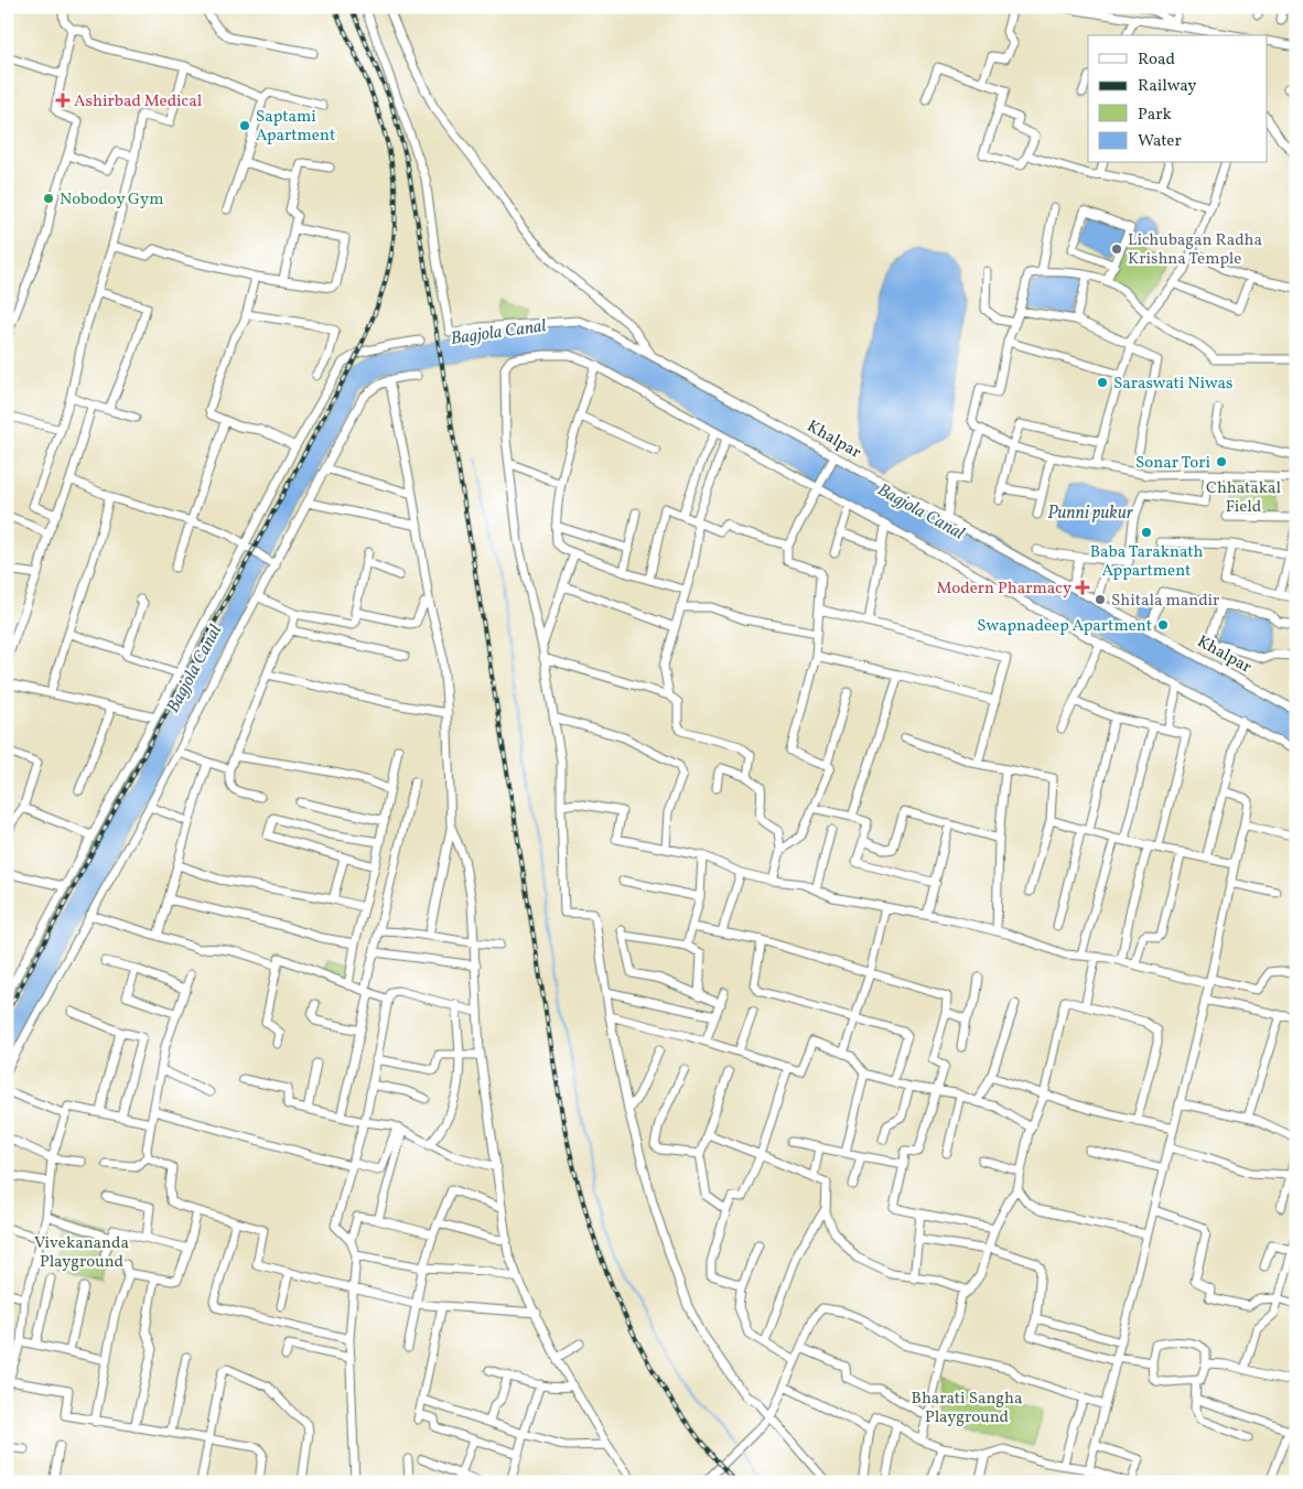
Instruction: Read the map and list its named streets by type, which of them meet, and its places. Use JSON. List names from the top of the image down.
{
  "streets": {
    "street": ["Khalpar"]
  },
  "water": ["Bagjola Canal", "Punni pukur"],
  "parks": ["Chhatakal Field", "Vivekananda Playground", "Bharati Sangha Playground"],
  "places": {
    "health": ["Ashirbad Medical", "Modern Pharmacy"],
    "other": [
      "Saptami Apartment",
      "Nobodoy Gym",
      "Lichubagan Radha Krishna Temple",
      "Saraswati Niwas",
      "Sonar Tori",
      "Baba Taraknath Appartment",
      "Shitala mandir",
      "Swapnadeep Apartment"
    ]
  },
  "legend": [
    "Road",
    "Railway",
    "Park",
    "Water"
  ]
}
